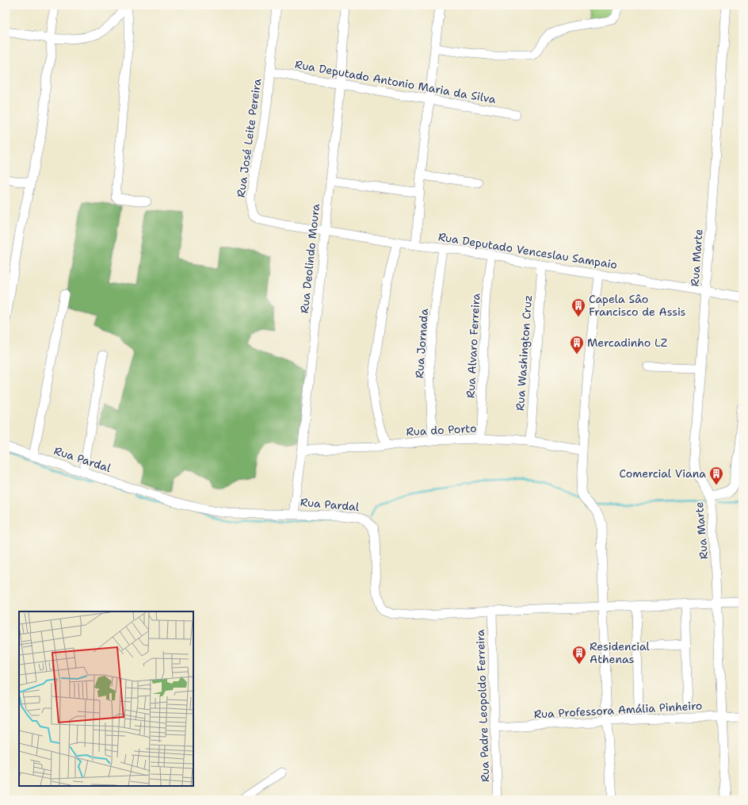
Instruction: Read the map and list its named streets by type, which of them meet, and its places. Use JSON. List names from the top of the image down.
{
  "streets": {
    "street": [
      "Rua Deputado Antonio Maria da Silva",
      "Rua José Leite Pereira",
      "Rua Deputado Venceslau Sampaio",
      "Rua Marte",
      "Rua Deolindo Moura",
      "Rua Jornada",
      "Rua Alvaro Ferreira",
      "Rua Washington Cruz",
      "Rua do Porto",
      "Rua Pardal",
      "Rua Padre Leopoldo Ferreira",
      "Rua Professora Amália Pinheiro"
    ]
  },
  "crossings": [
    ["Rua Deputado Antonio Maria da Silva", "Rua José Leite Pereira"],
    ["Rua Deputado Antonio Maria da Silva", "Rua Deolindo Moura"],
    ["Rua José Leite Pereira", "Rua Deputado Venceslau Sampaio"],
    ["Rua Deputado Venceslau Sampaio", "Rua Marte"],
    ["Rua Deputado Venceslau Sampaio", "Rua Deolindo Moura"],
    ["Rua Deputado Venceslau Sampaio", "Rua Jornada"],
    ["Rua Deputado Venceslau Sampaio", "Rua Alvaro Ferreira"],
    ["Rua Deputado Venceslau Sampaio", "Rua Washington Cruz"],
    ["Rua Marte", "Rua Pardal"],
    ["Rua Marte", "Rua Professora Amália Pinheiro"],
    ["Rua Deolindo Moura", "Rua do Porto"],
    ["Rua Deolindo Moura", "Rua Pardal"],
    ["Rua Jornada", "Rua do Porto"],
    ["Rua Alvaro Ferreira", "Rua do Porto"],
    ["Rua Washington Cruz", "Rua do Porto"],
    ["Rua Pardal", "Rua Padre Leopoldo Ferreira"],
    ["Rua Padre Leopoldo Ferreira", "Rua Professora Amália Pinheiro"]
  ],
  "places": {
    "building": [
      "Capela Sâo Francisco de Assis",
      "Mercadinho LZ",
      "Comercial Viana",
      "Residencial Athenas"
    ]
  }
}
